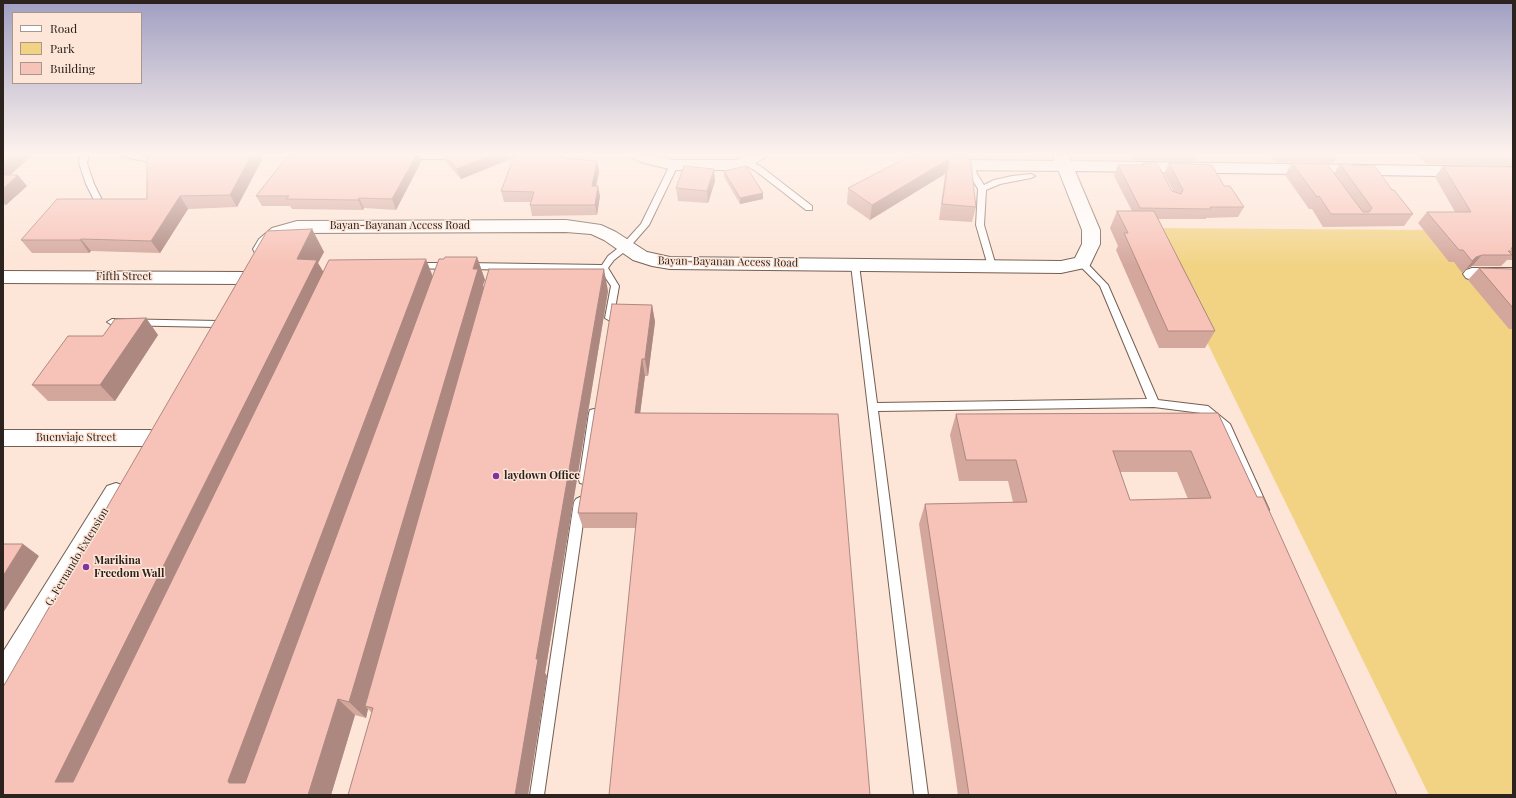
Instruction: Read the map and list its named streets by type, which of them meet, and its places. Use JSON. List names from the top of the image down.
{
  "streets": {
    "street": [
      "Bayan-Bayanan Access Road",
      "Fifth Street",
      "Buenviaje Street",
      "G. Fernando Extension"
    ]
  },
  "crossings": [
    ["Bayan-Bayanan Access Road", "Fifth Street"]
  ],
  "places": ["laydown Office", "Marikina Freedom Wall"],
  "legend": ["Road", "Park", "Building"]
}
